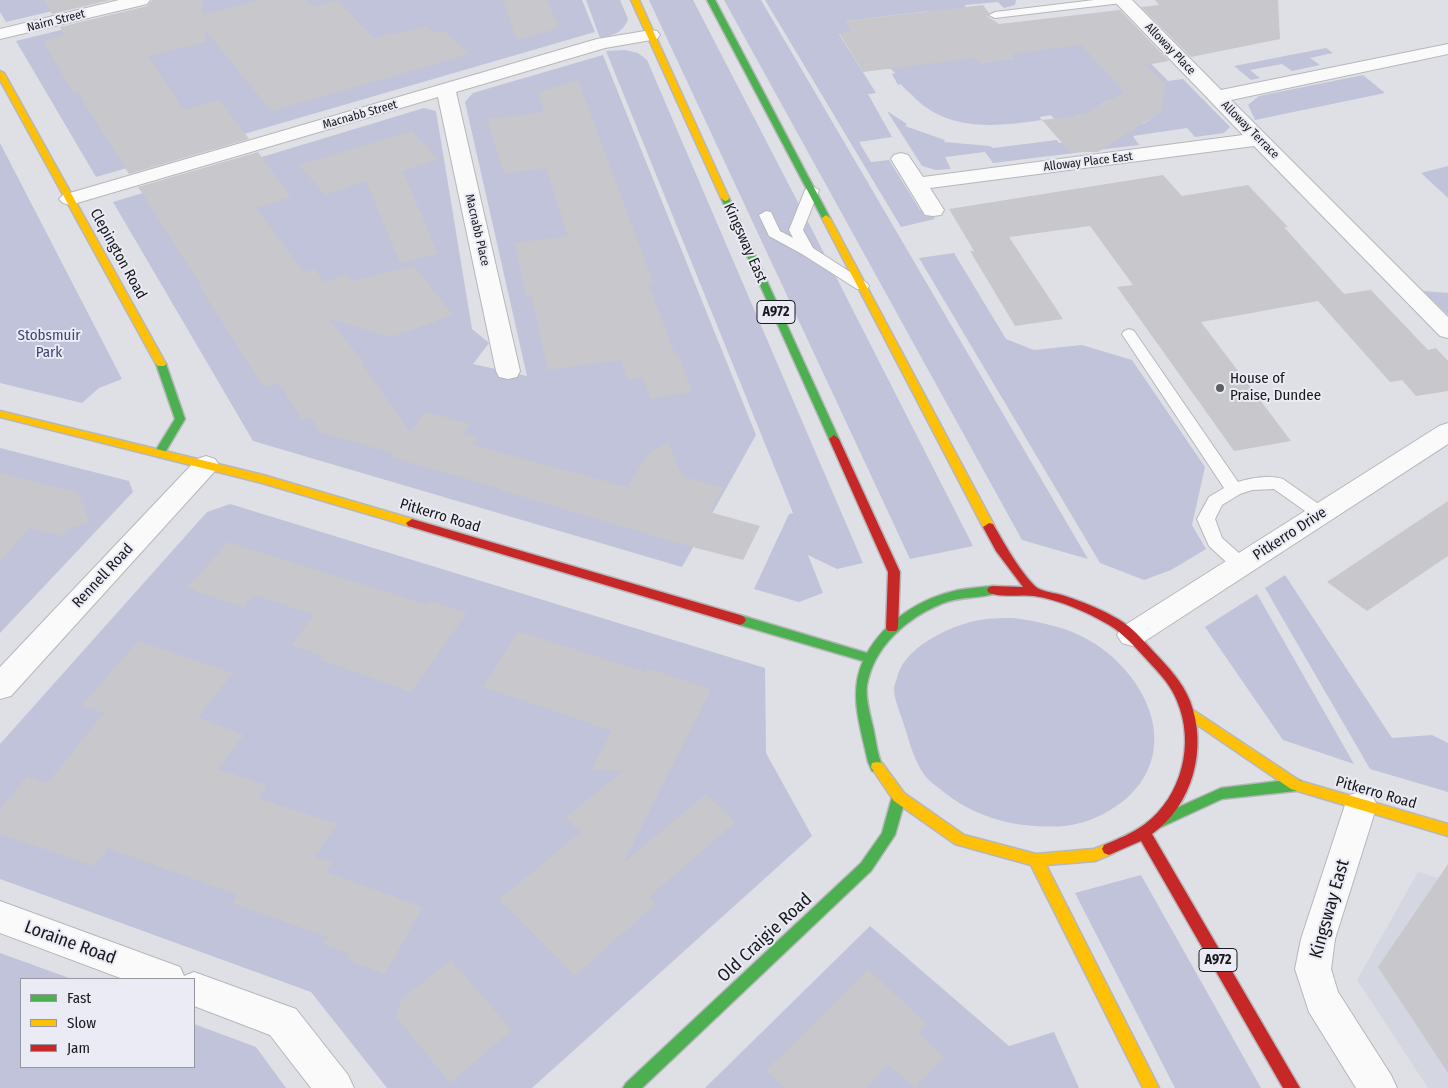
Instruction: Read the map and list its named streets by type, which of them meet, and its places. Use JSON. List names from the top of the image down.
{
  "streets": {
    "main road": [
      "Kingsway East",
      "Clepington Road",
      "A972",
      "Pitkerro Road",
      "Old Craigie Road"
    ],
    "street": [
      "Nairn Street",
      "Alloway Place",
      "Macnabb Street",
      "Alloway Terrace",
      "Alloway Place East",
      "Macnabb Place",
      "Pitkerro Drive",
      "Rennell Road",
      "Loraine Road"
    ]
  },
  "crossings": [
    ["Alloway Place", "Alloway Terrace"],
    ["Macnabb Street", "Macnabb Place"],
    ["Macnabb Street", "Kingsway East"],
    ["Macnabb Street", "Clepington Road"],
    ["Alloway Terrace", "Alloway Place East"],
    ["Kingsway East", "Pitkerro Road"],
    ["Clepington Road", "Pitkerro Road"],
    ["Pitkerro Road", "Rennell Road"]
  ],
  "parks": ["Stobsmuir Park"],
  "places": ["House of Praise, Dundee"],
  "legend": ["Fast", "Slow", "Jam"]
}
